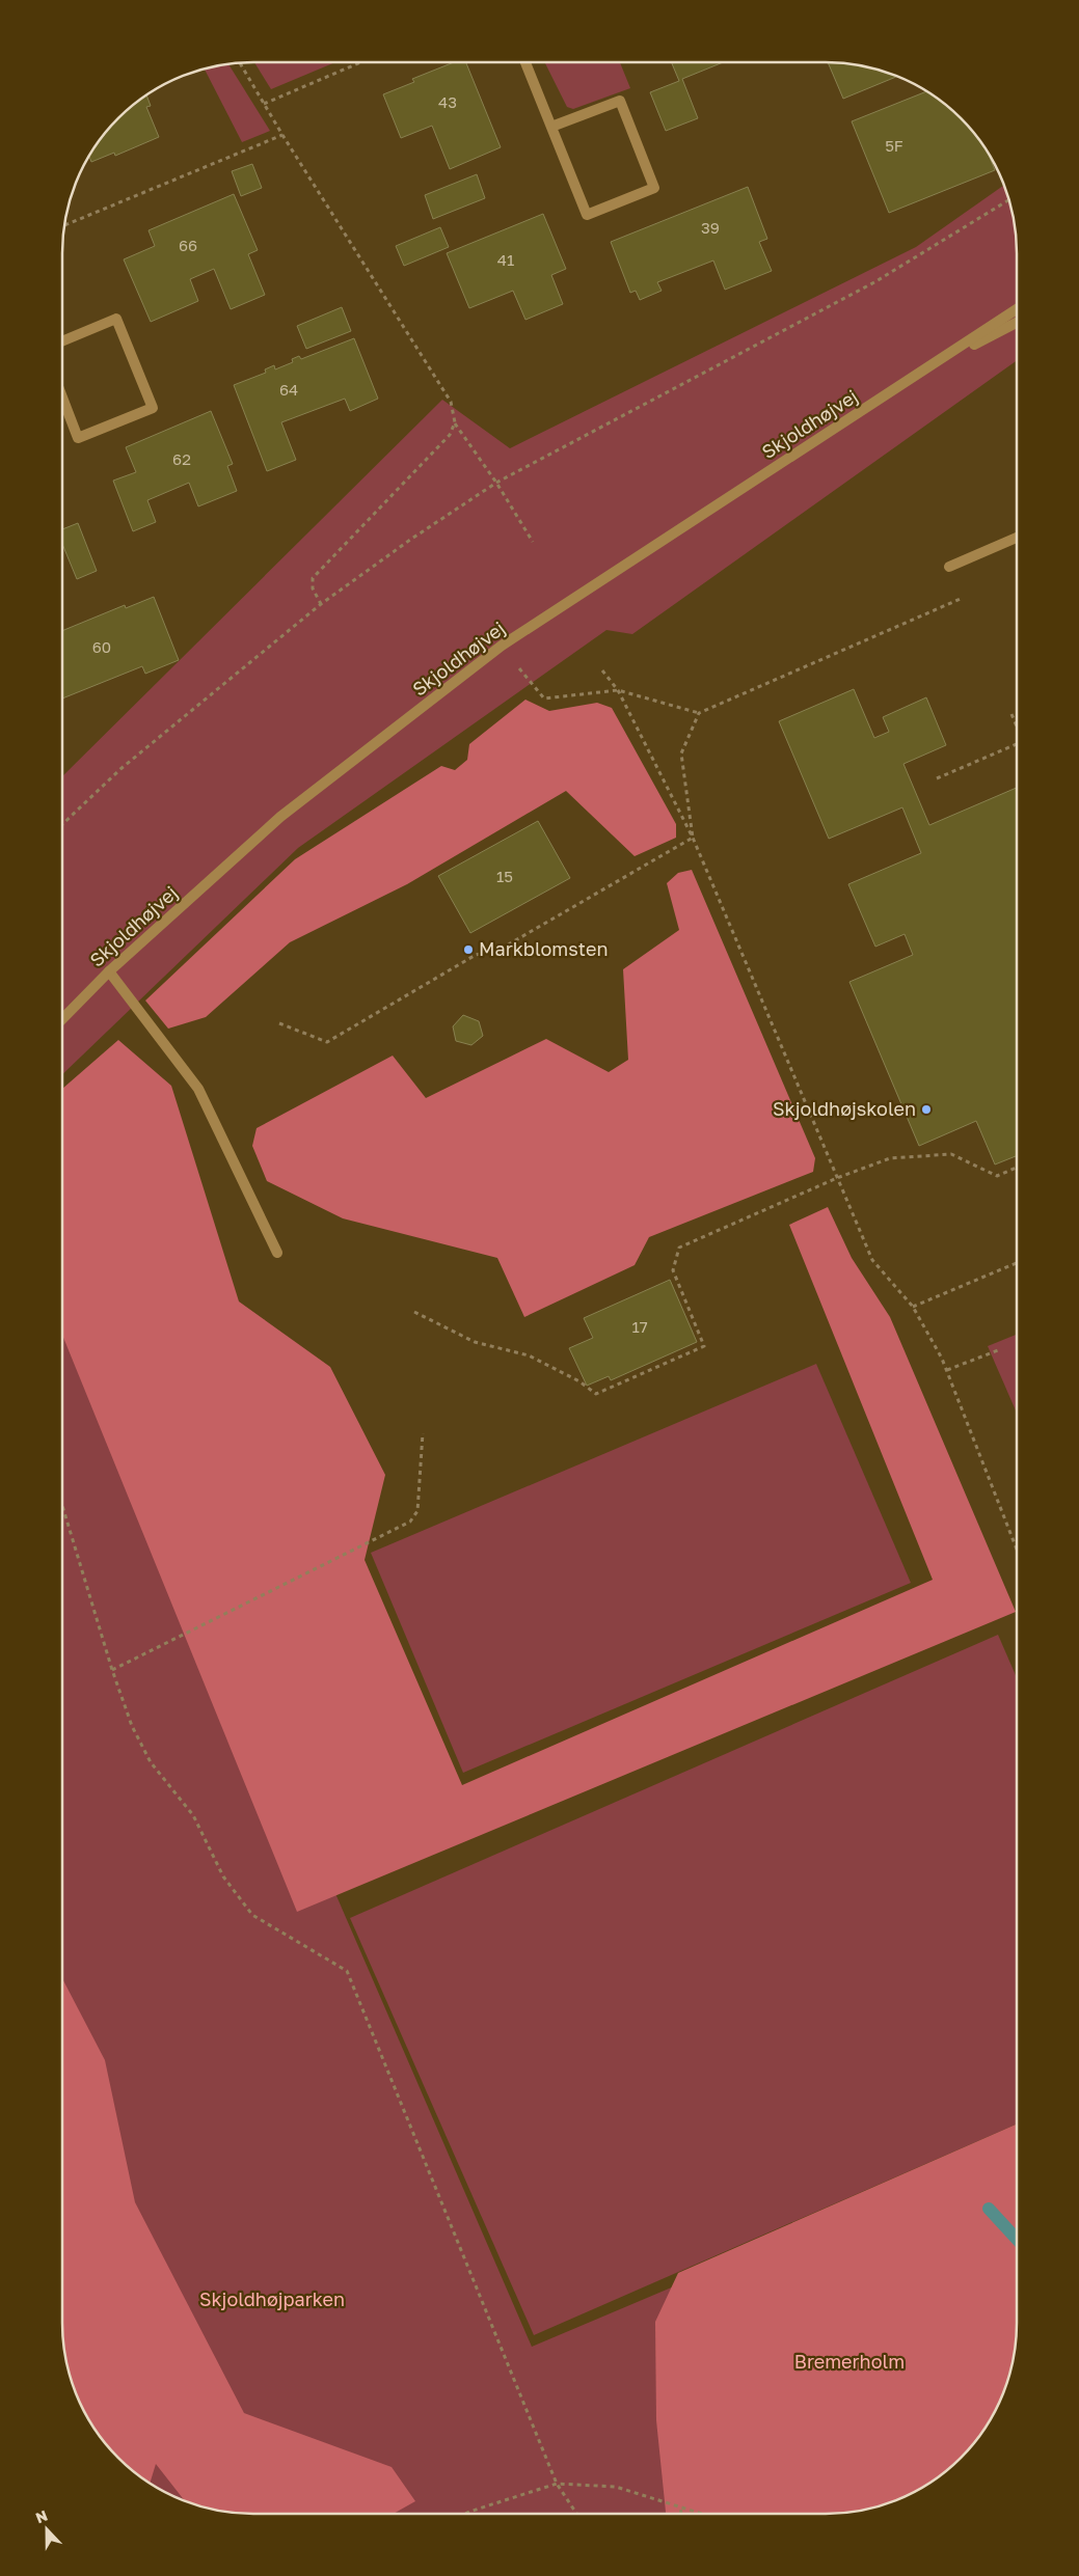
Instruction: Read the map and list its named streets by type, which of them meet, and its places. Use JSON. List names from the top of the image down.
{
  "streets": {
    "street": ["Skjoldhøjvej"]
  },
  "parks": ["Skjoldhøjparken", "Bremerholm"],
  "places": ["Markblomsten", "Skjoldhøjskolen"],
  "house_numbers": [
    "43",
    "5F",
    "39",
    "66",
    "41",
    "64",
    "62",
    "60",
    "15",
    "17"
  ],
  "north": "top"
}
